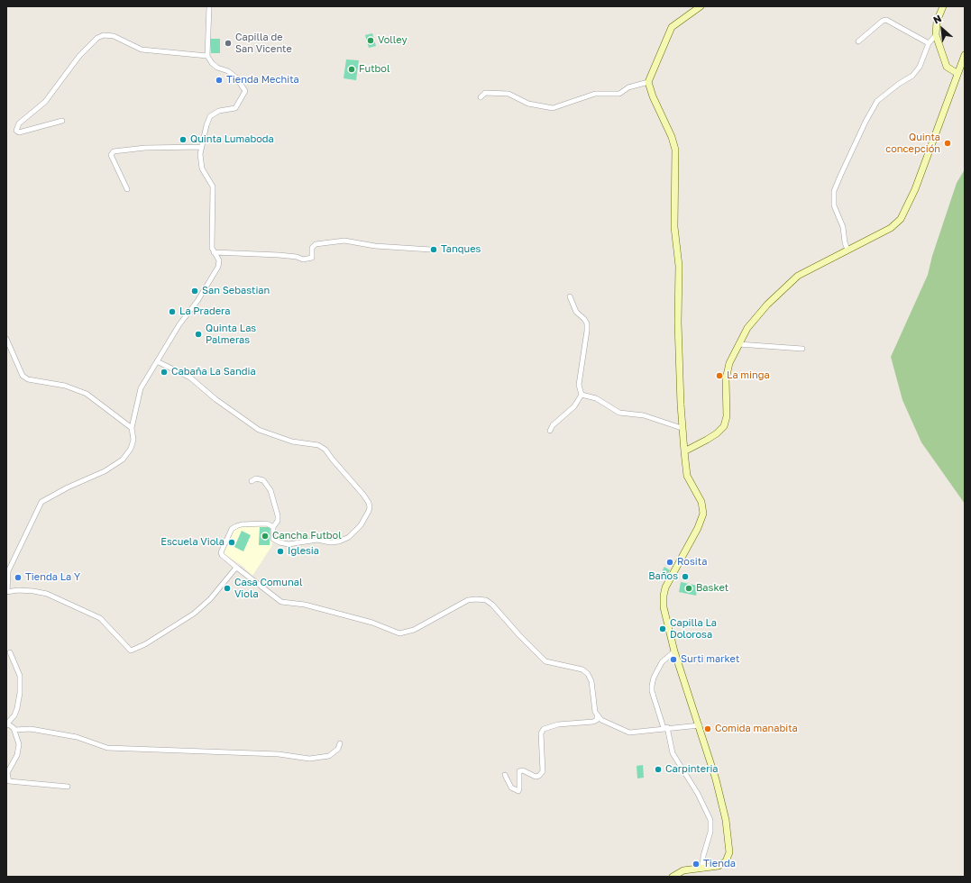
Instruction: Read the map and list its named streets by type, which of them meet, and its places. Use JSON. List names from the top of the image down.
{
  "places": [
    "Volley",
    "Capilla de San Vicente",
    "Futbol",
    "Tienda Mechita",
    "Quinta Lumaboda",
    "Quinta concepción",
    "Tanques",
    "San Sebastian",
    "La Pradera",
    "Quinta Las Palmeras",
    "Cabaña La Sandia",
    "La minga",
    "Cancha Futbol",
    "Escuela Viola",
    "Iglesia",
    "Rosita",
    "Baños",
    "Tienda La Y",
    "Casa Comunal Viola",
    "Basket",
    "Capilla La Dolorosa",
    "Surti market",
    "Comida manabita",
    "Carpinteria",
    "Tienda"
  ],
  "north": "top left"
}
